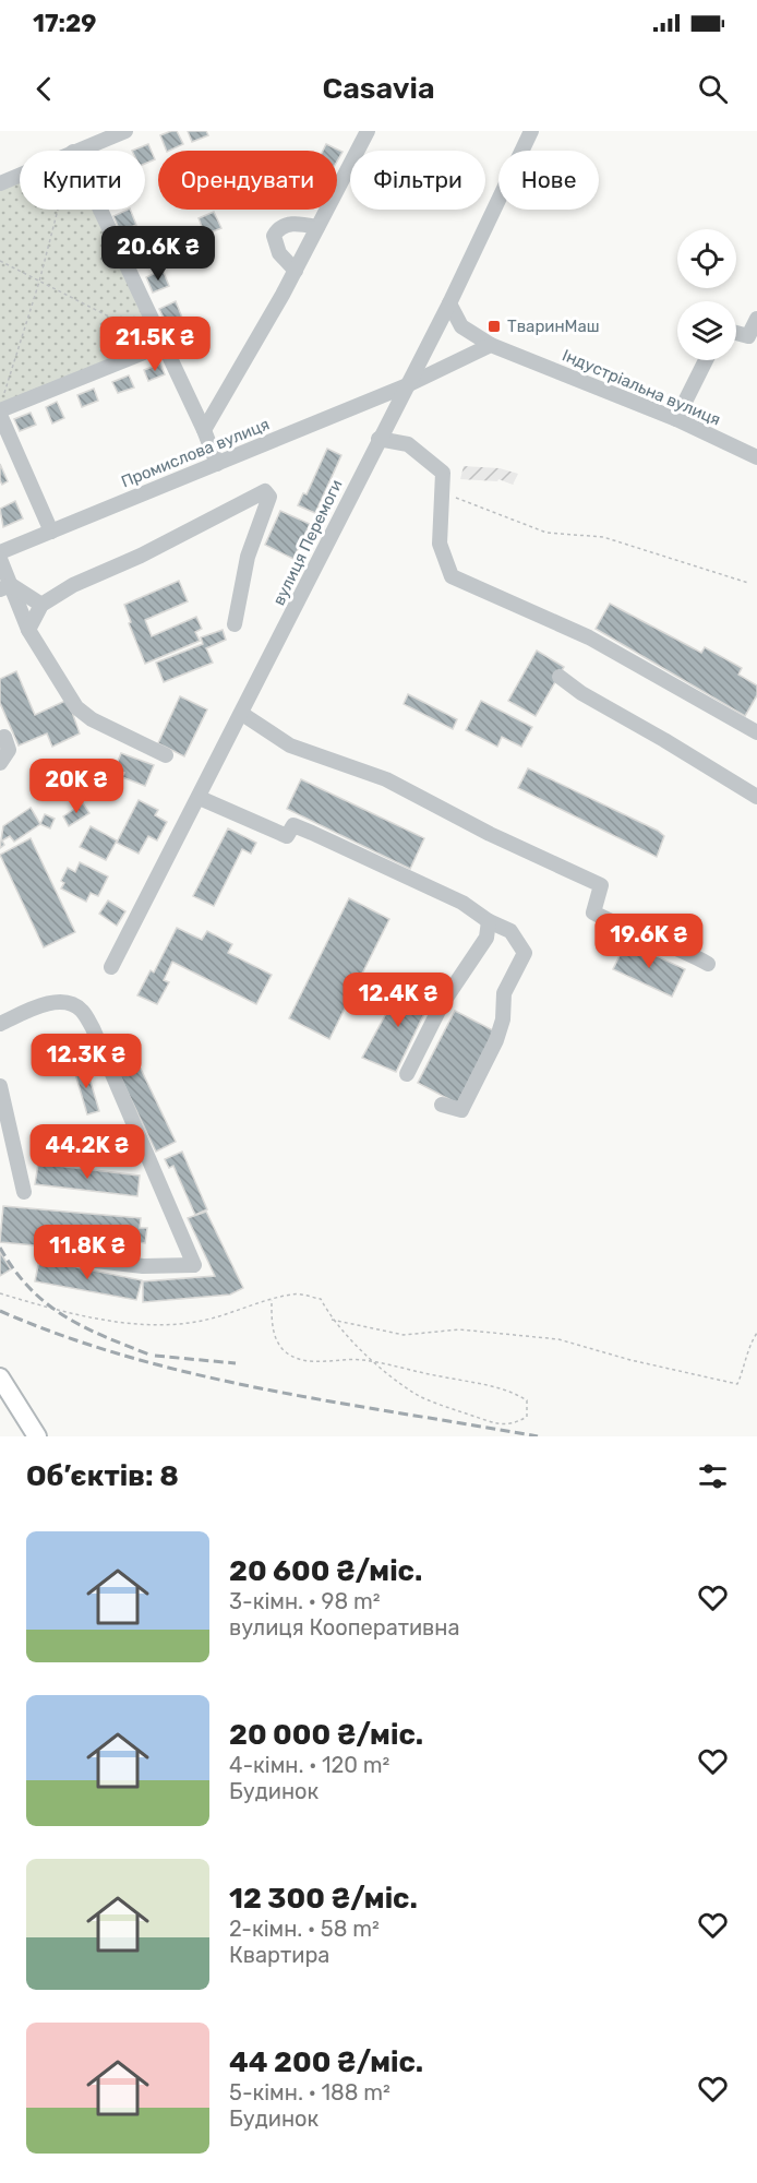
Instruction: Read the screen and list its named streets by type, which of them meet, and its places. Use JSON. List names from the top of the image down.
{
  "streets": {
    "street": ["Індустріальна вулиця", "Промислова вулиця", "вулиця Перемоги"]
  },
  "crossings": [
    ["Індустріальна вулиця", "вулиця Перемоги"],
    ["Промислова вулиця", "вулиця Перемоги"]
  ],
  "places": {
    "transit": ["ТваринМаш"]
  },
  "page": {
    "status": "17:29",
    "header": "Casavia",
    "chip": [
      "Купити",
      "Орендувати",
      "Фільтри",
      "Нове"
    ],
    "price": [
      "20.6K ₴",
      "21.5K ₴",
      "20K ₴",
      "19.6K ₴",
      "12.4K ₴",
      "12.3K ₴",
      "44.2K ₴",
      "11.8K ₴"
    ],
    "heading": "Об’єктів: 8",
    "list": [
      {
        "name": "20 600 ₴/міс.",
        "note": "3-кімн. · 98 m² · вулиця Кооперативна"
      },
      {
        "name": "20 000 ₴/міс.",
        "note": "4-кімн. · 120 m² · Будинок"
      },
      {
        "name": "12 300 ₴/міс.",
        "note": "2-кімн. · 58 m² · Квартира"
      },
      {
        "name": "44 200 ₴/міс.",
        "note": "5-кімн. · 188 m² · Будинок"
      }
    ]
  }
}
